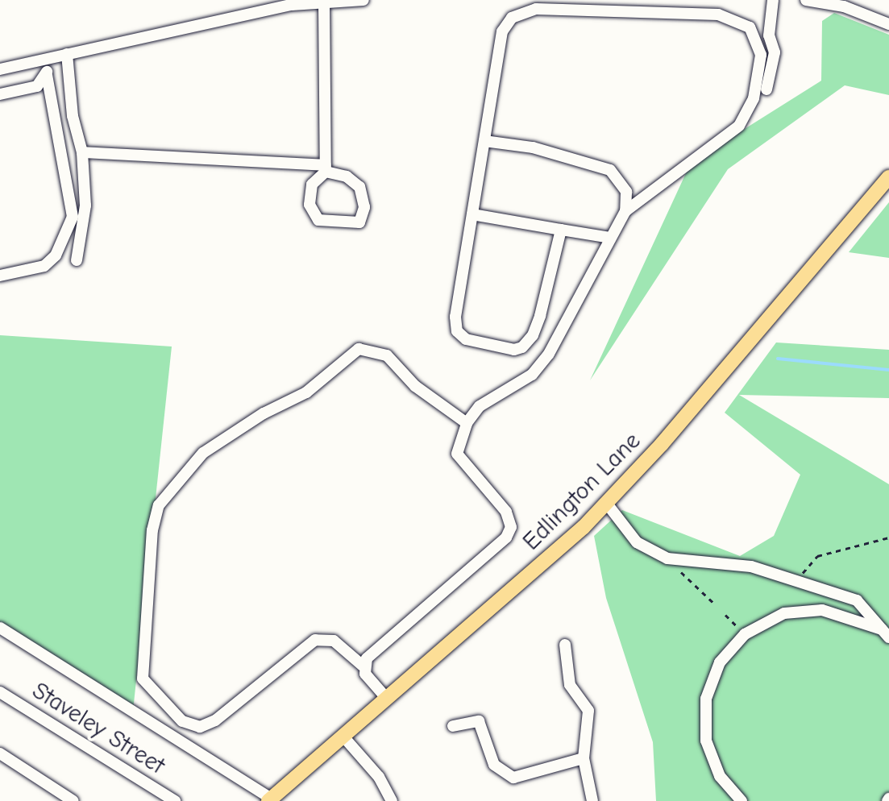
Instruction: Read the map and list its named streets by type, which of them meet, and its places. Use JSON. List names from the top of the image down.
{
  "streets": {
    "main road": ["Edlington Lane"],
    "street": ["Staveley Street"]
  }
}
